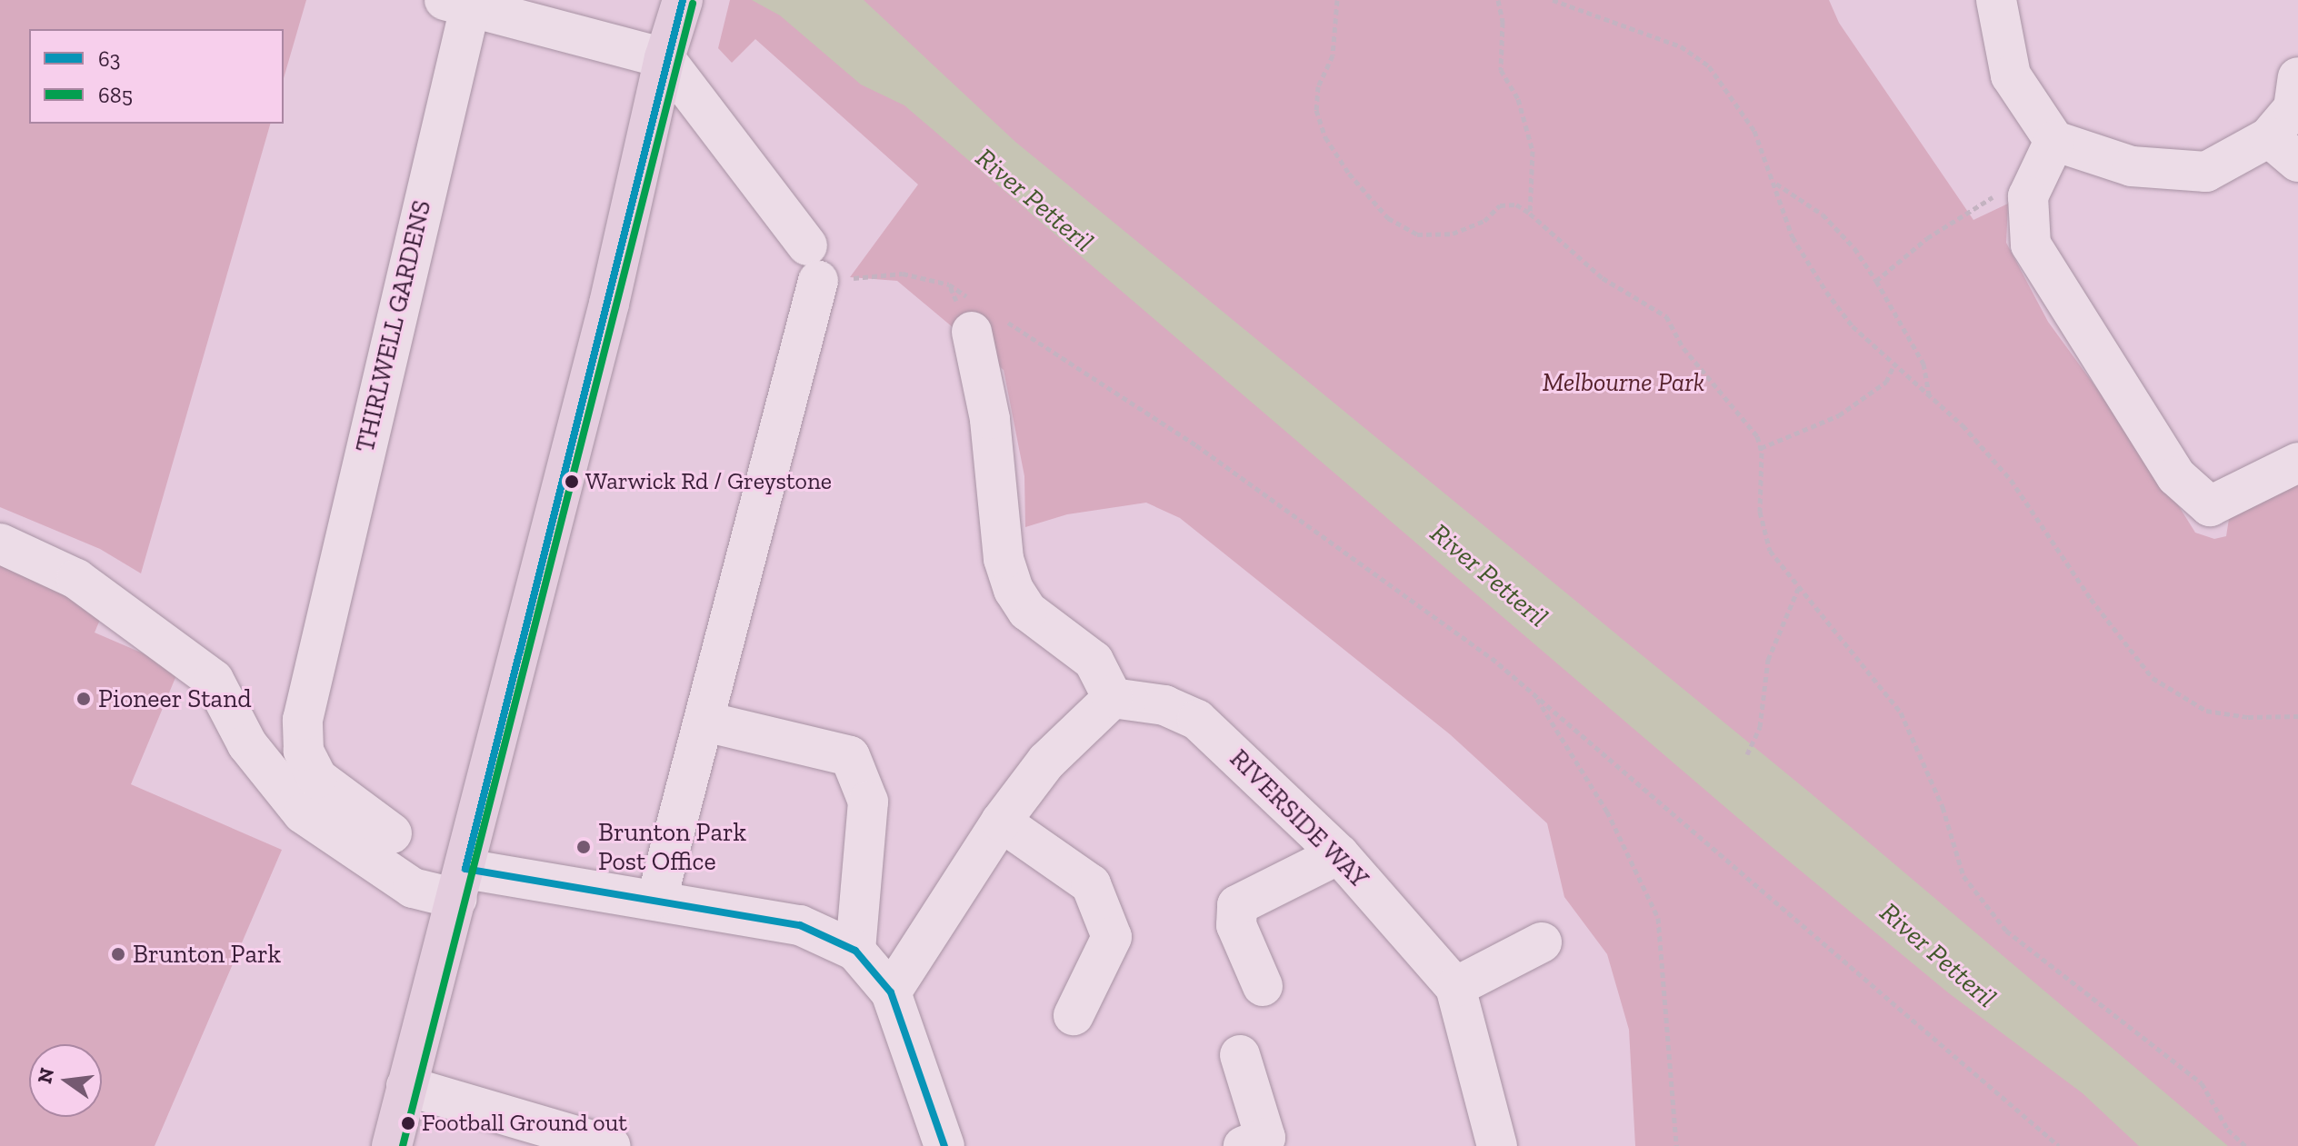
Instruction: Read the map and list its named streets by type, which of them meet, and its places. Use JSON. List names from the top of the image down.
{
  "streets": {
    "street": ["THIRLWELL GARDENS", "RIVERSIDE WAY"]
  },
  "water": ["River Petteril"],
  "parks": ["Melbourne Park"],
  "places": [
    "Warwick Rd / Greystone",
    "Pioneer Stand",
    "Brunton Park Post Office",
    "Brunton Park",
    "Football Ground out"
  ],
  "lines": ["transit line 63", "transit line 685"],
  "legend": ["63", "685"],
  "north": "left"
}
